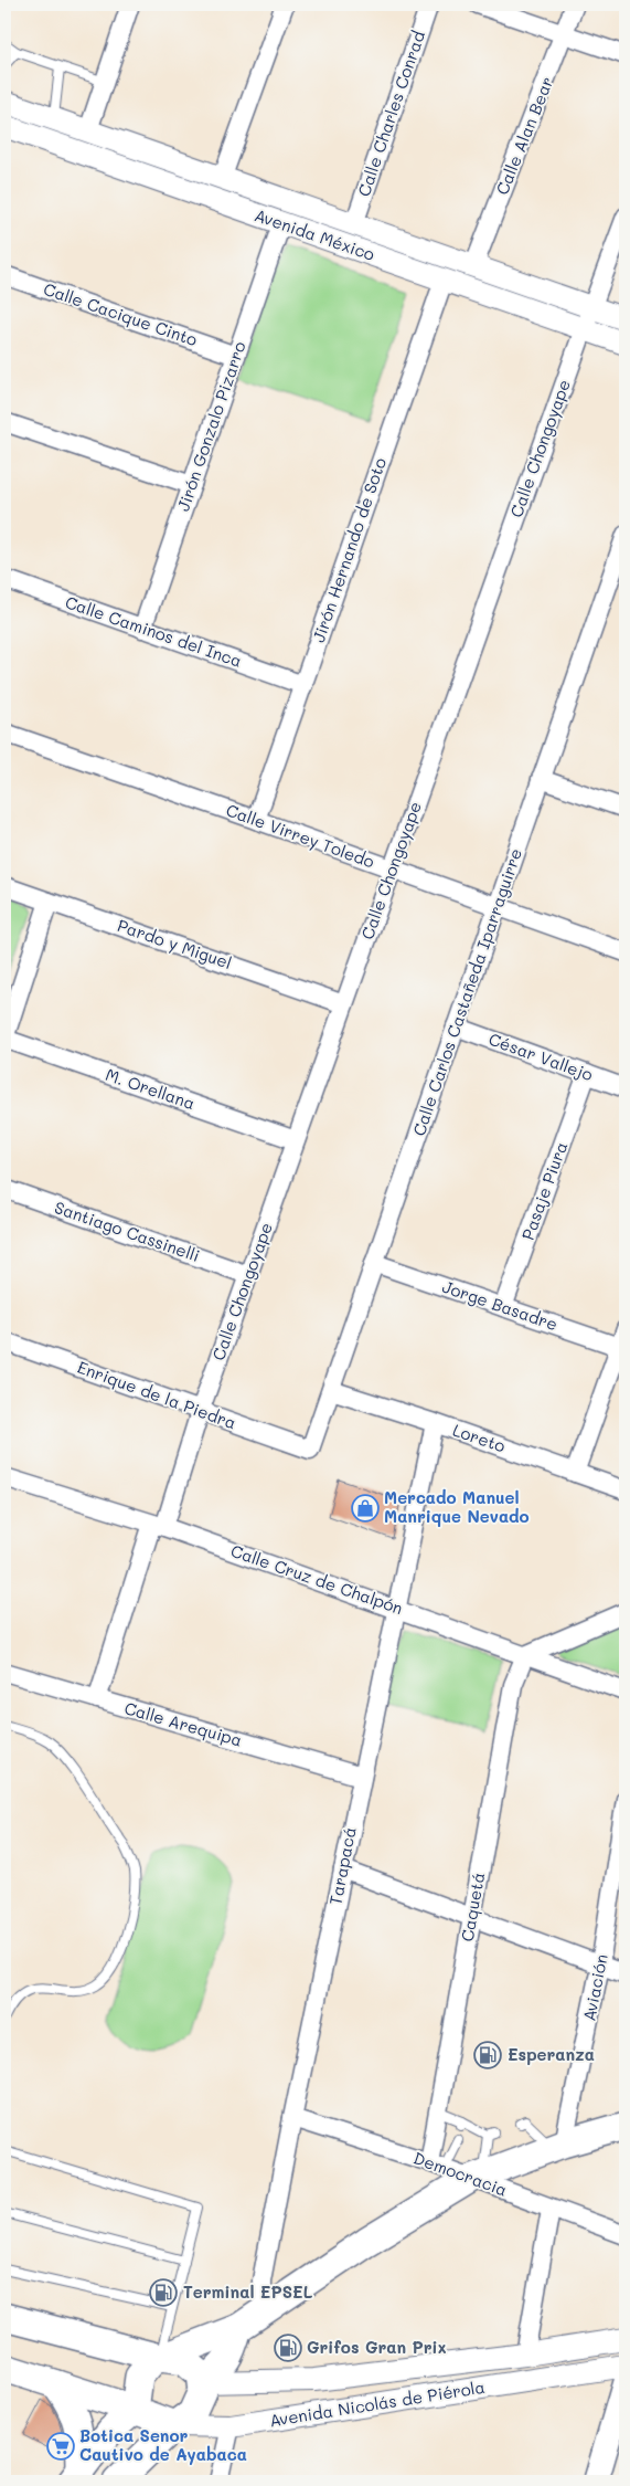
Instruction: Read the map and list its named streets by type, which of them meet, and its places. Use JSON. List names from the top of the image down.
{
  "streets": {
    "main road": ["Avenida Nicolás de Piérola"],
    "street": [
      "Calle Charles Conrad",
      "Calle Alan Bear",
      "Avenida México",
      "Calle Cacique Cinto",
      "Jirón Gonzalo Pizarro",
      "Calle Chongoyape",
      "Jirón Hernando de Soto",
      "Calle Caminos del Inca",
      "Calle Virrey Toledo",
      "Pardo y Miguel",
      "Calle Carlos Castañeda Iparraguirre",
      "César Vallejo",
      "M. Orellana",
      "Pasaje Piura",
      "Santiago Cassinelli",
      "Jorge Basadre",
      "Enrique de la Piedra",
      "Loreto",
      "Calle Cruz de Chalpón",
      "Calle Arequipa",
      "Tarapacá",
      "Caquetá",
      "Aviación",
      "Democracia"
    ]
  },
  "crossings": [
    ["Calle Charles Conrad", "Avenida México"],
    ["Calle Alan Bear", "Avenida México"],
    ["Avenida México", "Jirón Gonzalo Pizarro"],
    ["Avenida México", "Calle Chongoyape"],
    ["Avenida México", "Jirón Hernando de Soto"],
    ["Calle Cacique Cinto", "Jirón Gonzalo Pizarro"],
    ["Jirón Gonzalo Pizarro", "Calle Caminos del Inca"],
    ["Calle Chongoyape", "Calle Virrey Toledo"],
    ["Calle Chongoyape", "Pardo y Miguel"],
    ["Calle Chongoyape", "M. Orellana"],
    ["Calle Chongoyape", "Santiago Cassinelli"],
    ["Calle Chongoyape", "Enrique de la Piedra"],
    ["Calle Chongoyape", "Calle Cruz de Chalpón"],
    ["Calle Chongoyape", "Calle Arequipa"],
    ["Jirón Hernando de Soto", "Calle Caminos del Inca"],
    ["Jirón Hernando de Soto", "Calle Virrey Toledo"],
    ["Calle Virrey Toledo", "Calle Carlos Castañeda Iparraguirre"],
    ["Calle Carlos Castañeda Iparraguirre", "César Vallejo"],
    ["Calle Carlos Castañeda Iparraguirre", "Jorge Basadre"],
    ["Calle Carlos Castañeda Iparraguirre", "Enrique de la Piedra"],
    ["Calle Carlos Castañeda Iparraguirre", "Loreto"],
    ["César Vallejo", "Pasaje Piura"],
    ["Pasaje Piura", "Jorge Basadre"],
    ["Loreto", "Tarapacá"],
    ["Calle Cruz de Chalpón", "Tarapacá"],
    ["Calle Cruz de Chalpón", "Caquetá"],
    ["Calle Arequipa", "Tarapacá"],
    ["Tarapacá", "Democracia"],
    ["Caquetá", "Democracia"]
  ],
  "places": {
    "shop": ["Mercado Manuel Manrique Nevado"],
    "fuel station": ["Esperanza", "Terminal EPSEL", "Grifos Gran Prix"],
    "supermarket": ["Botica Senor Cautivo de Ayabaca"]
  }
}
